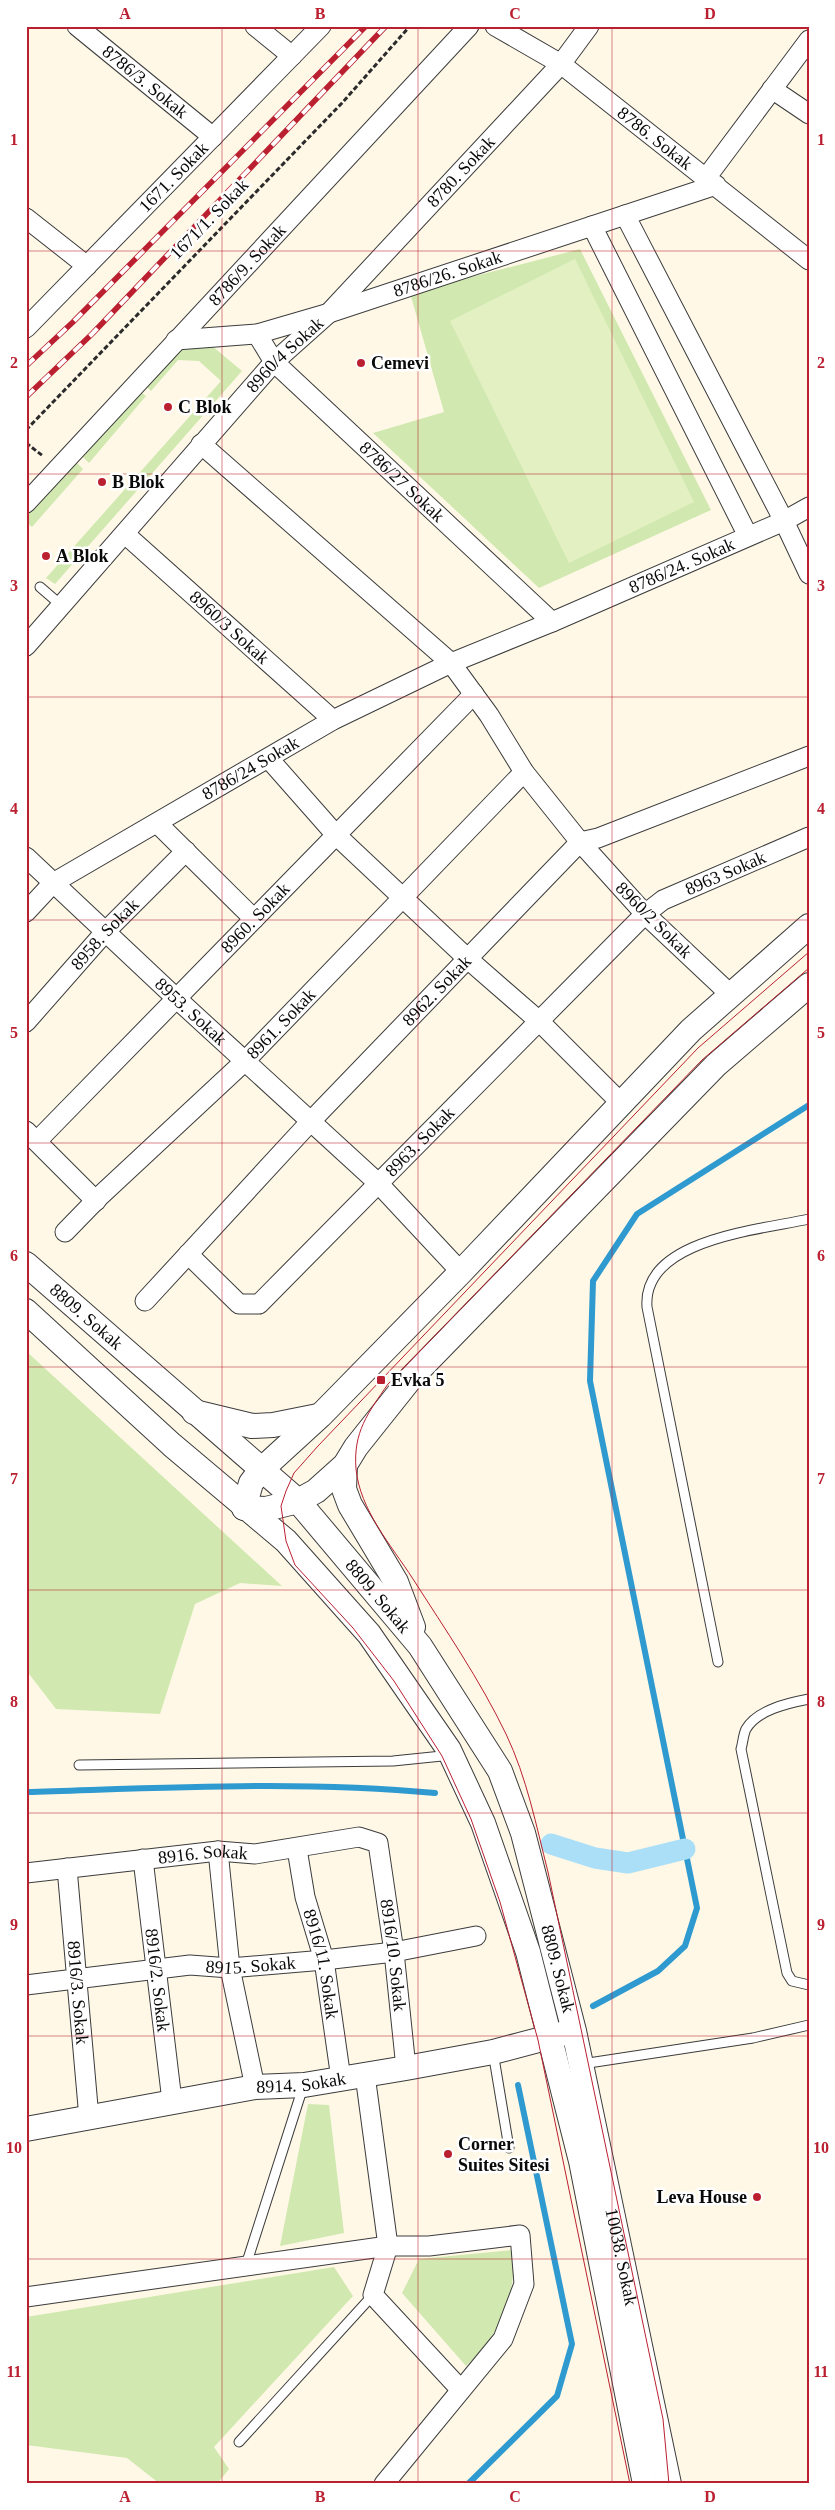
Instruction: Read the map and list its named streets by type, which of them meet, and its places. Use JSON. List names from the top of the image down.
{
  "streets": {
    "street": [
      "8786/3. Sokak",
      "8786. Sokak",
      "8780. Sokak",
      "1671. Sokak",
      "8786/9. Sokak",
      "8786/26. Sokak",
      "8960/4 Sokak",
      "8786/27 Sokak",
      "8786/24. Sokak",
      "8960/3 Sokak",
      "8786/24 Sokak",
      "8963 Sokak",
      "8960. Sokak",
      "8960/2 Sokak",
      "8958. Sokak",
      "8962. Sokak",
      "8953. Sokak",
      "8961. Sokak",
      "8963. Sokak",
      "8809. Sokak",
      "8916. Sokak",
      "8916/10. Sokak",
      "8915. Sokak",
      "8916/11. Sokak",
      "8916/2. Sokak",
      "8916/3. Sokak",
      "8914. Sokak",
      "10038. Sokak"
    ],
    "path": ["1671/1. Sokak"]
  },
  "crossings": [
    ["8786/3. Sokak", "1671. Sokak"],
    ["8786. Sokak", "8780. Sokak"],
    ["8786. Sokak", "8786/26. Sokak"],
    ["8780. Sokak", "8786/26. Sokak"],
    ["8780. Sokak", "8960/4 Sokak"],
    ["8786/9. Sokak", "8786/26. Sokak"],
    ["8786/26. Sokak", "8960/4 Sokak"],
    ["8786/26. Sokak", "8786/27 Sokak"],
    ["8960/4 Sokak", "8786/27 Sokak"],
    ["8960/4 Sokak", "8960/3 Sokak"],
    ["8786/27 Sokak", "8786/24. Sokak"],
    ["8960/3 Sokak", "8786/24 Sokak"],
    ["8786/24 Sokak", "8953. Sokak"],
    ["8963 Sokak", "8960/2 Sokak"],
    ["8963 Sokak", "8963. Sokak"],
    ["8960. Sokak", "8953. Sokak"],
    ["8960/2 Sokak", "8962. Sokak"],
    ["8960/2 Sokak", "8963. Sokak"],
    ["8958. Sokak", "8953. Sokak"],
    ["8962. Sokak", "8953. Sokak"],
    ["8962. Sokak", "8963. Sokak"],
    ["8953. Sokak", "8961. Sokak"],
    ["8953. Sokak", "8963. Sokak"],
    ["8809. Sokak", "8914. Sokak"],
    ["8809. Sokak", "10038. Sokak"],
    ["8916. Sokak", "8916/10. Sokak"],
    ["8916. Sokak", "8916/11. Sokak"],
    ["8916. Sokak", "8916/2. Sokak"],
    ["8916. Sokak", "8916/3. Sokak"],
    ["8916/10. Sokak", "8915. Sokak"],
    ["8916/10. Sokak", "8914. Sokak"],
    ["8915. Sokak", "8916/11. Sokak"],
    ["8915. Sokak", "8916/2. Sokak"],
    ["8915. Sokak", "8916/3. Sokak"],
    ["8916/11. Sokak", "8914. Sokak"],
    ["8916/2. Sokak", "8914. Sokak"],
    ["8916/3. Sokak", "8914. Sokak"],
    ["8914. Sokak", "10038. Sokak"]
  ],
  "places": {
    "other": [
      "Cemevi",
      "C Blok",
      "B Blok",
      "A Blok",
      "Corner Suites Sitesi",
      "Leva House"
    ],
    "transit": ["Evka 5"]
  },
  "grid": {
    "columns": [
      "A",
      "B",
      "C",
      "D"
    ],
    "rows": [
      "1",
      "2",
      "3",
      "4",
      "5",
      "6",
      "7",
      "8",
      "9",
      "10",
      "11"
    ]
  }
}
